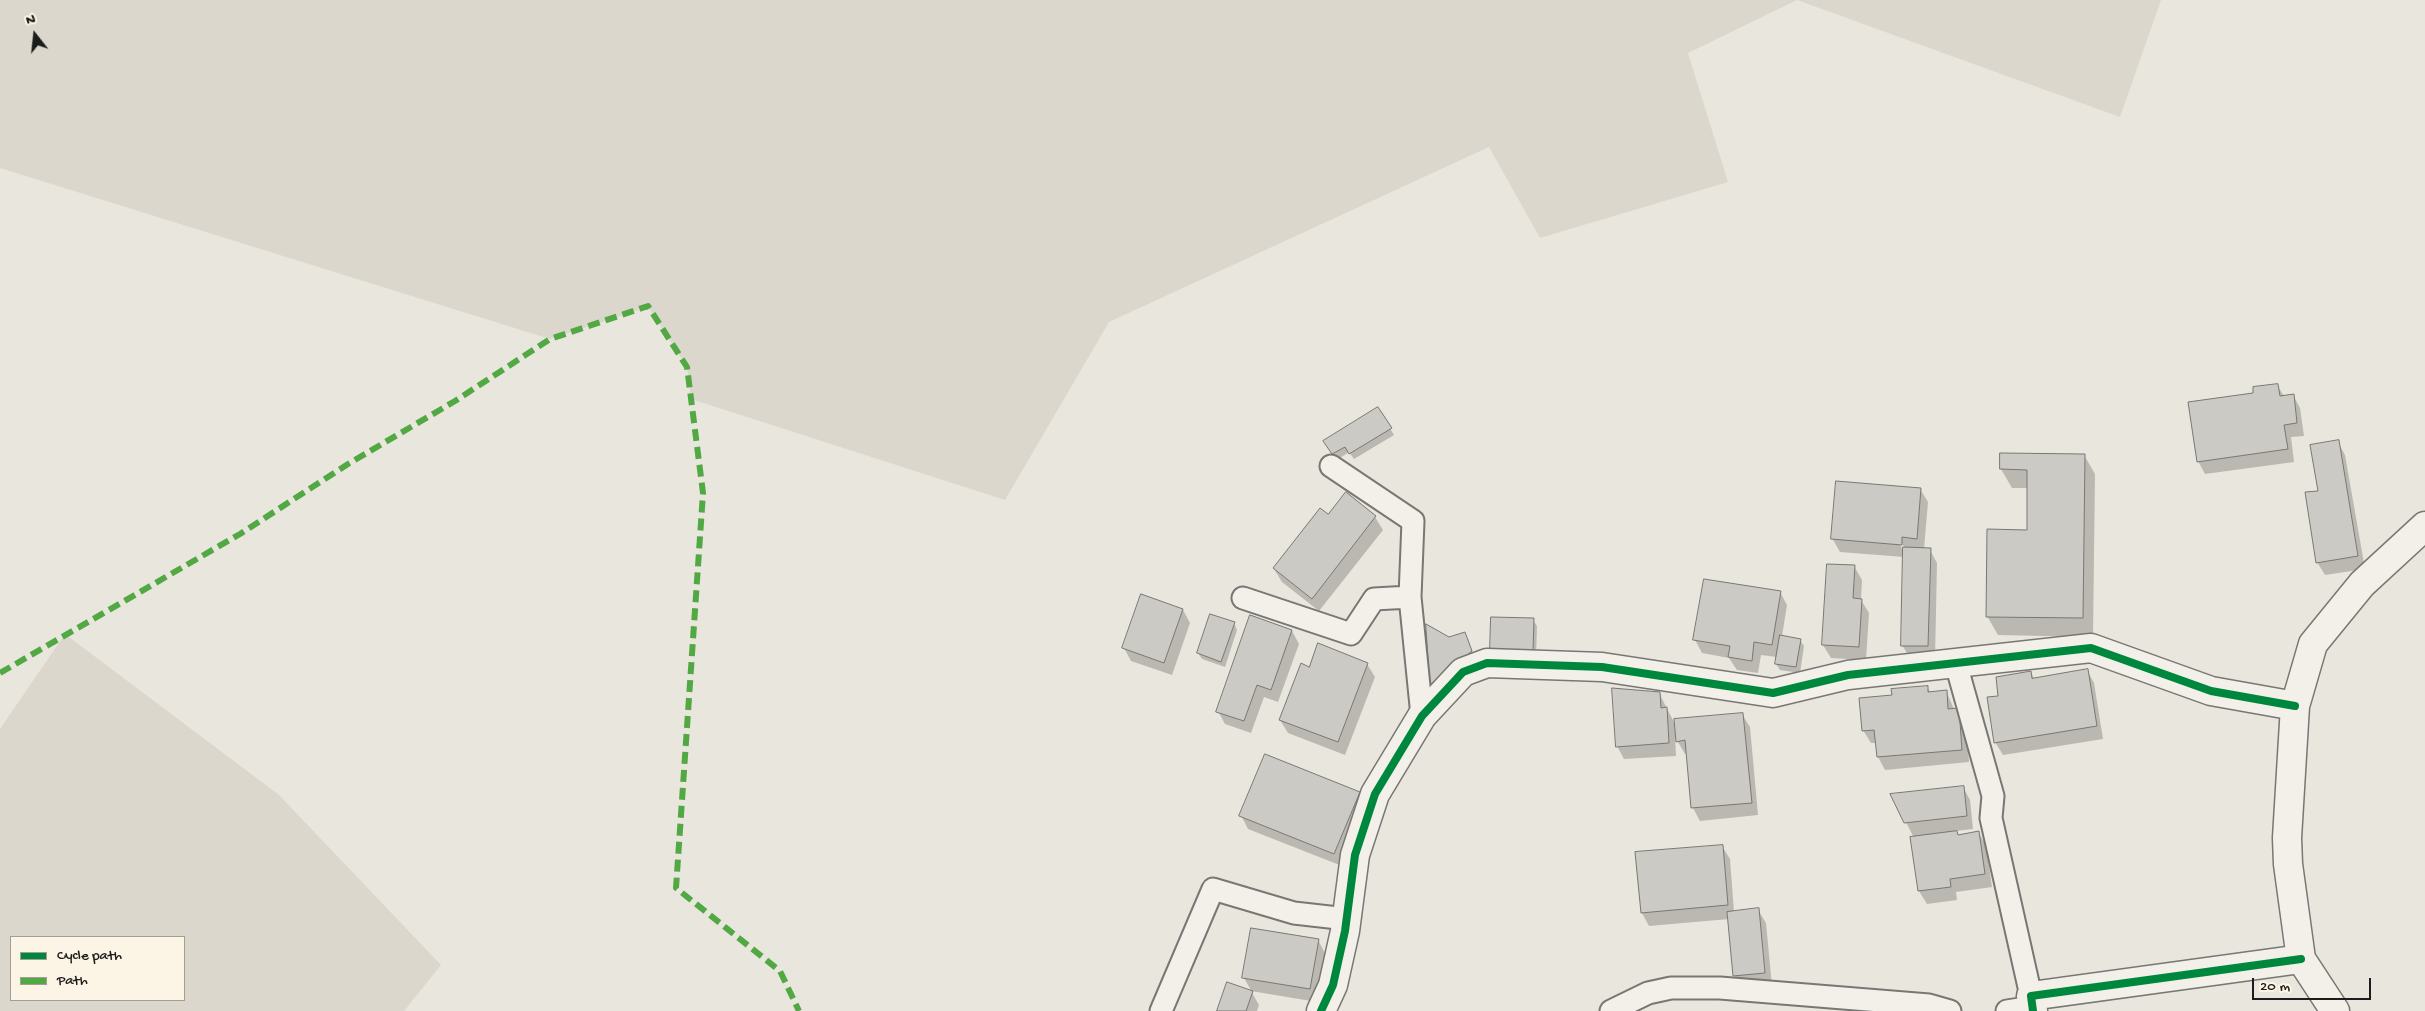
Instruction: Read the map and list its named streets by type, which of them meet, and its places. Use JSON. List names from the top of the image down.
{
  "legend": ["Cycle path", "Path"],
  "scale_bar": "20 m",
  "north": "top"
}
